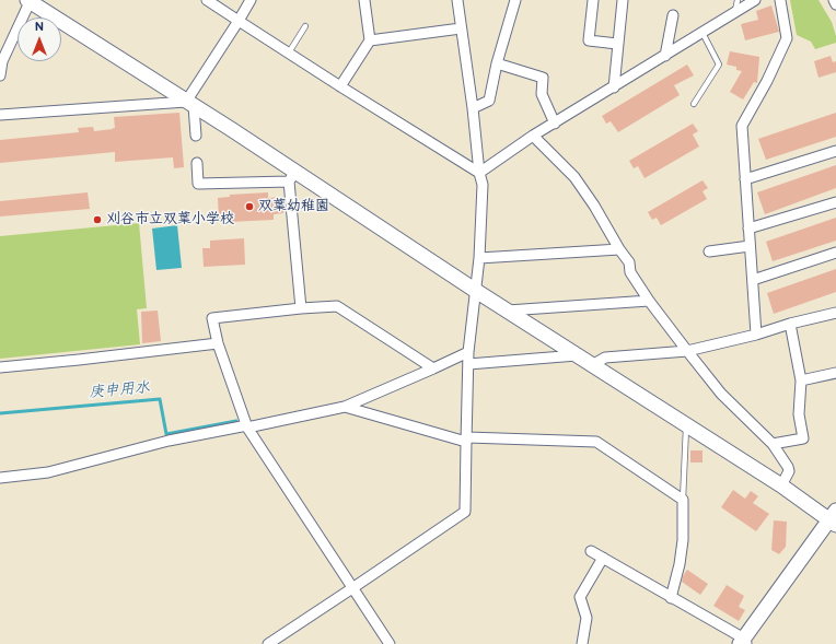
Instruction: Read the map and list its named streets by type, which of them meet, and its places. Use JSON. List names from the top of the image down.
{
  "water": ["庚申用水"],
  "places": ["双葉幼稚園", "刈谷市立双葉小学校"],
  "north": "top"
}
